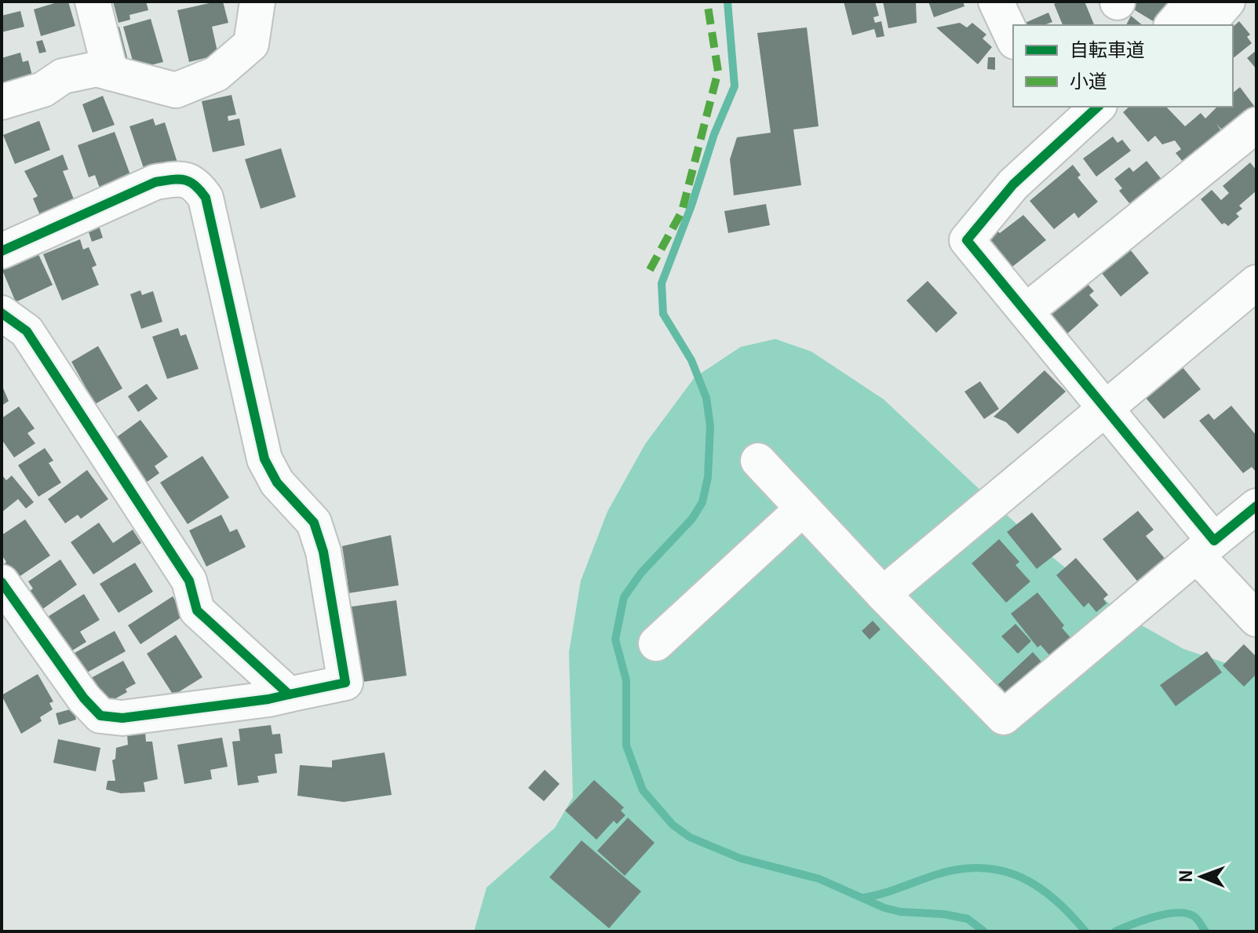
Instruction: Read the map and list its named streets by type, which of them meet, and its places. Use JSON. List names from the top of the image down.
{
  "legend": ["自転車道", "小道"],
  "north": "left"
}
